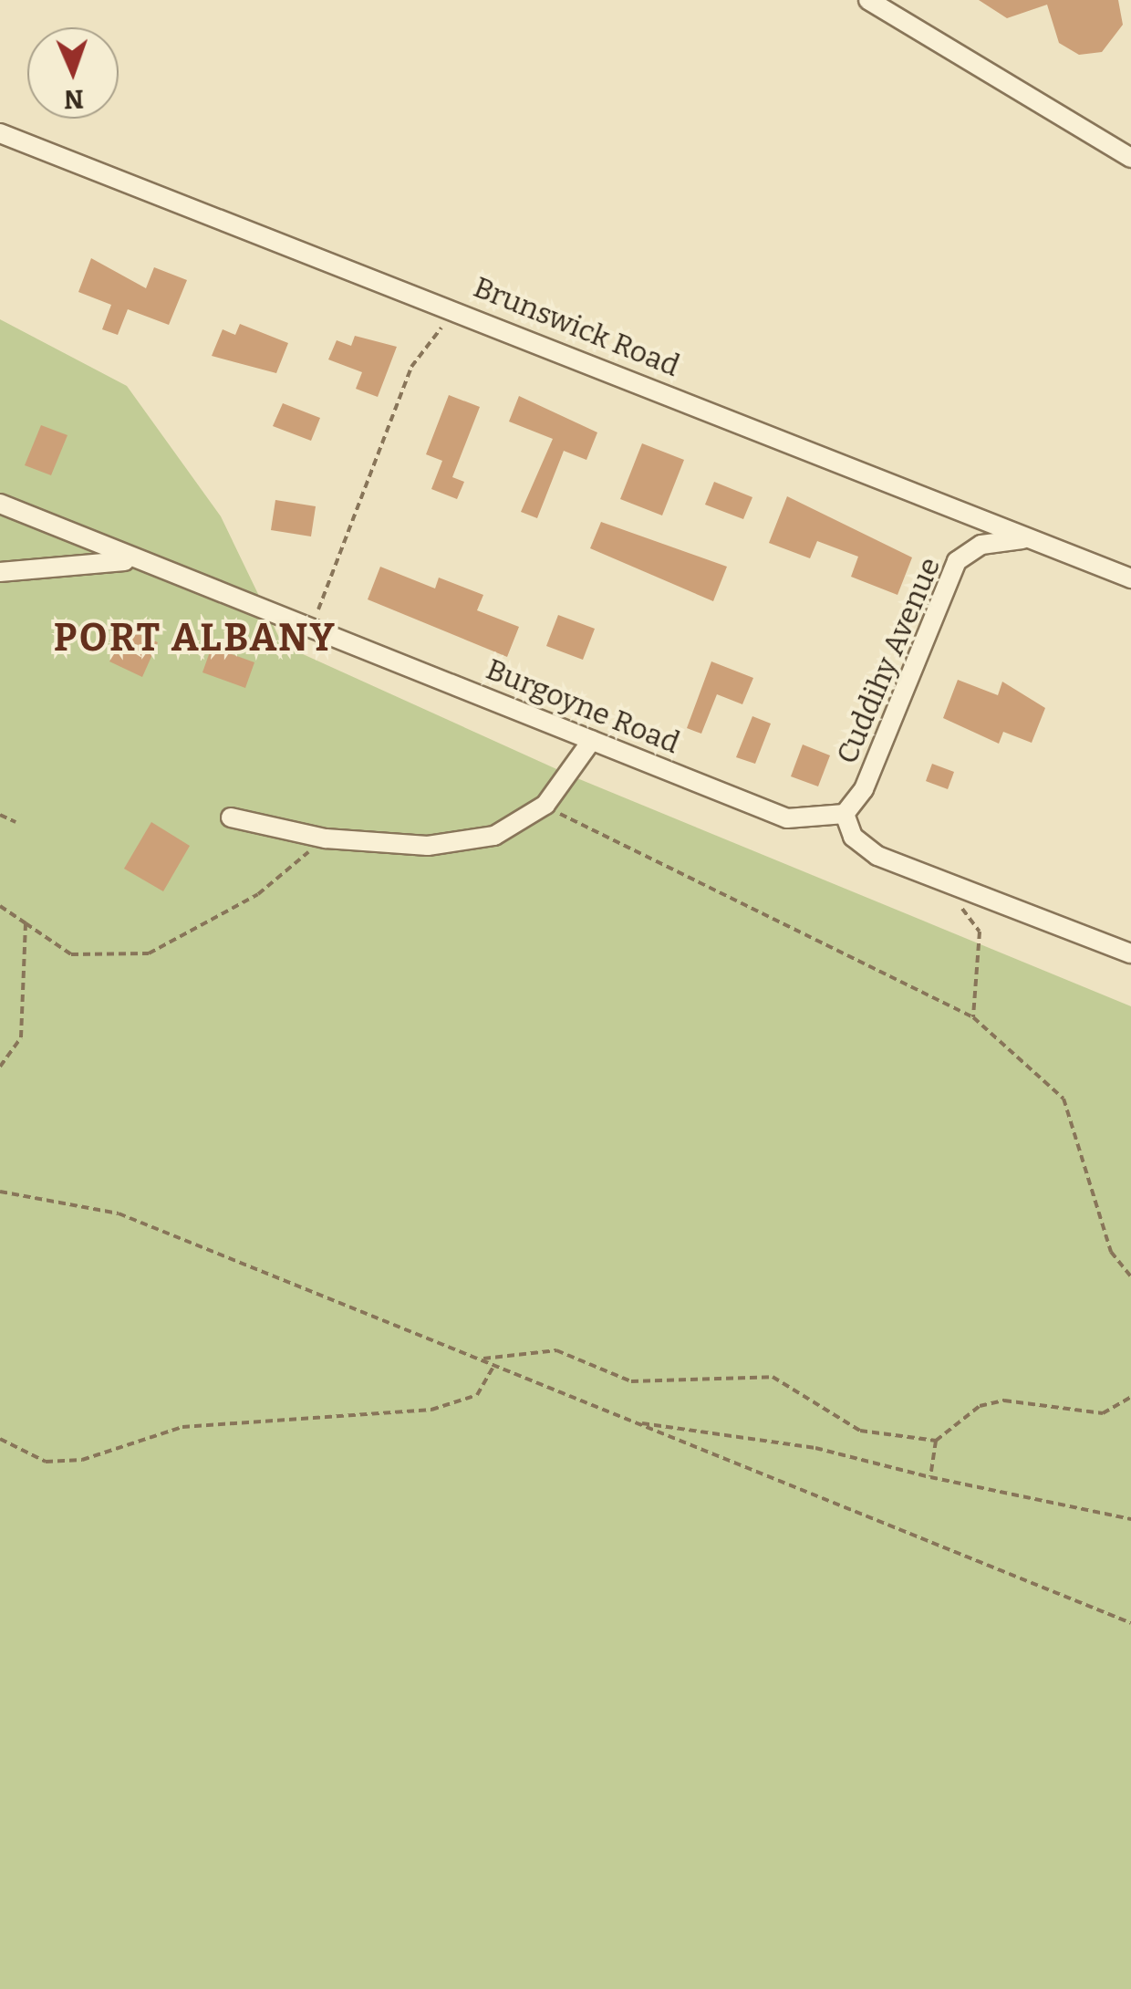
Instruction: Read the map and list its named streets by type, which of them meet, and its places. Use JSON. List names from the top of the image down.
{
  "streets": {
    "street": ["Brunswick Road", "Cuddihy Avenue", "Burgoyne Road"]
  },
  "crossings": [
    ["Brunswick Road", "Cuddihy Avenue"],
    ["Cuddihy Avenue", "Burgoyne Road"]
  ],
  "districts": ["PORT ALBANY"],
  "north": "bottom"
}
